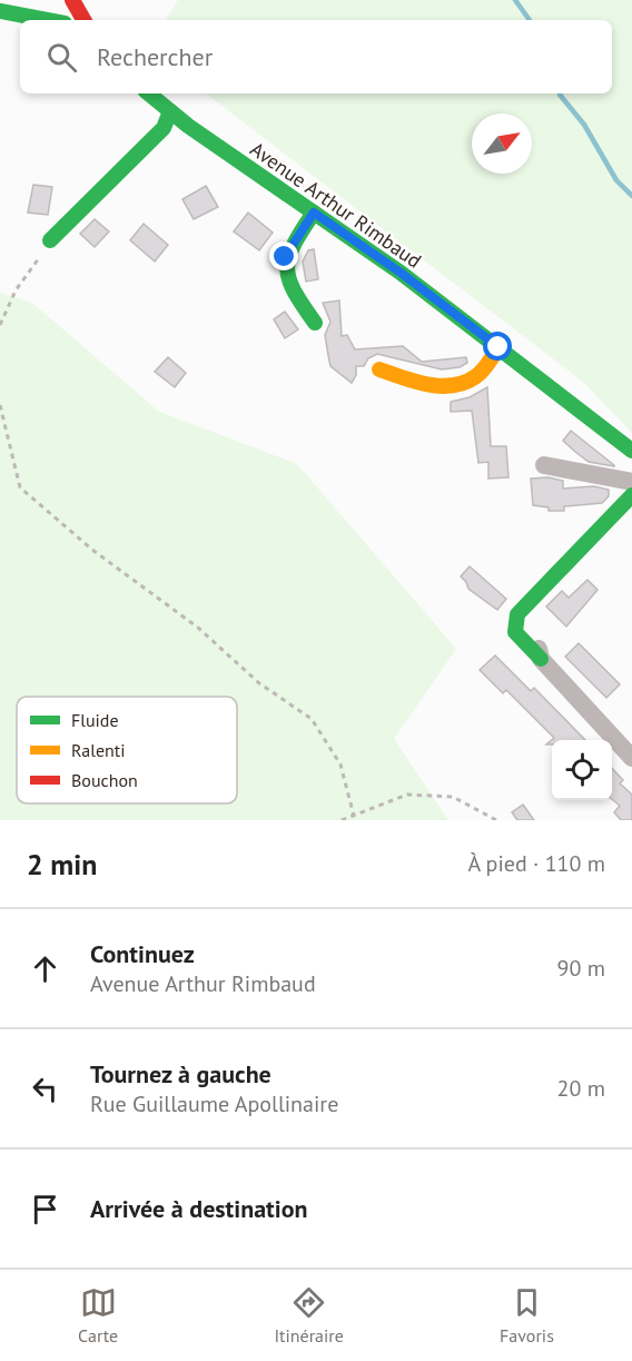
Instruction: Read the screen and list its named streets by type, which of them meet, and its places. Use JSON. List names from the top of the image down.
{
  "streets": {
    "street": ["Avenue Arthur Rimbaud"]
  },
  "legend": ["Fluide", "Ralenti", "Bouchon"],
  "north": "top right",
  "page": {
    "search": "Rechercher",
    "heading": ["2 min", "À pied · 110 m"],
    "list": [
      ["Continuez", "Avenue Arthur Rimbaud", "90 m"],
      ["Tournez à gauche", "Rue Guillaume Apollinaire", "20 m"],
      "Arrivée à destination"
    ],
    "nav": ["Carte", "Itinéraire", "Favoris"]
  }
}
